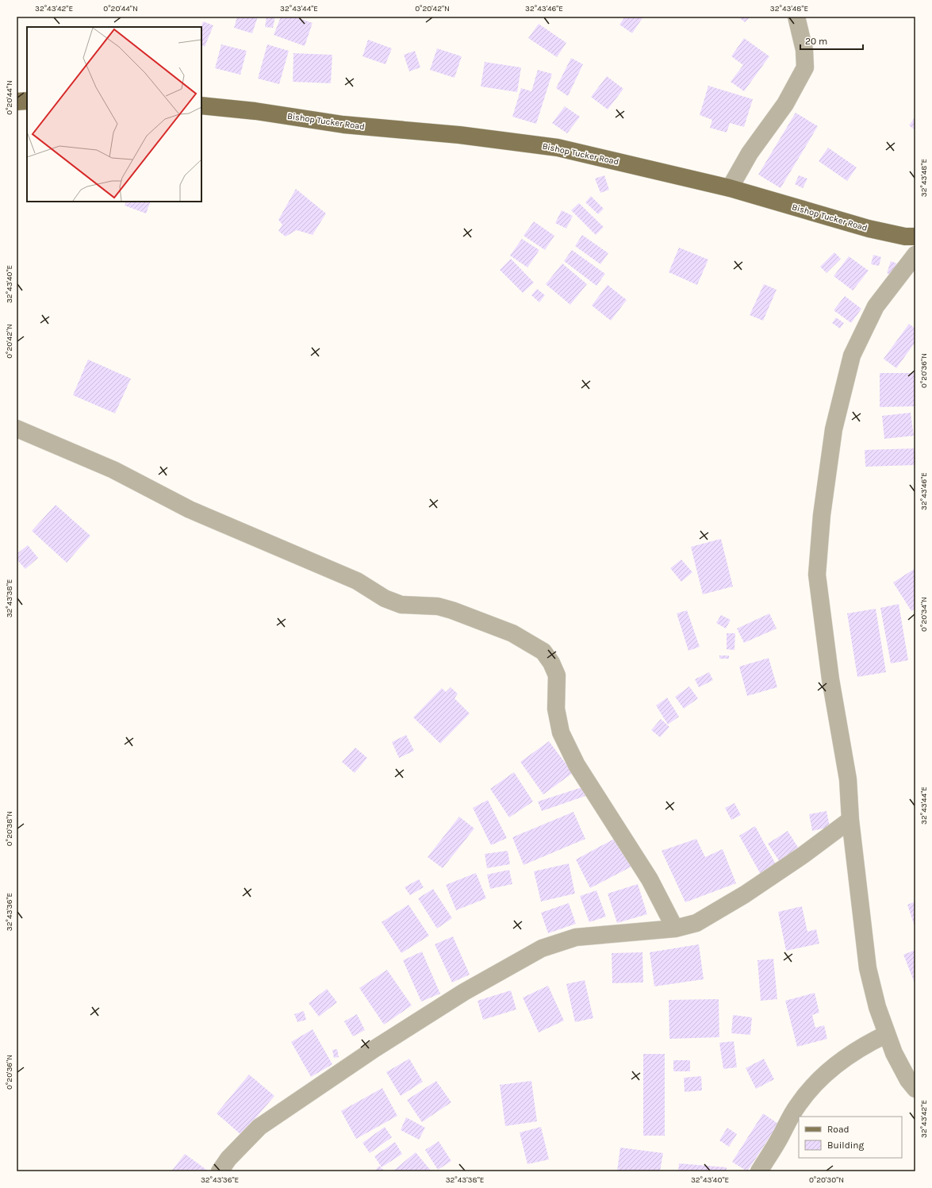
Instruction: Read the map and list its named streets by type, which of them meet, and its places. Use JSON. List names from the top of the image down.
{
  "streets": {
    "main road": ["Bishop Tucker Road"]
  },
  "legend": ["Road", "Building"],
  "scale_bar": "20 m",
  "coordinates": [
    "32°43'42\"E",
    "0°20'44\"N",
    "32°43'44\"E",
    "0°20'42\"N",
    "32°43'46\"E",
    "32°43'48\"E",
    "32°43'40\"E",
    "0°20'36\"N",
    "32°43'38\"E",
    "0°20'34\"N",
    "0°20'38\"N",
    "32°43'36\"E",
    "0°20'30\"N"
  ]
}
